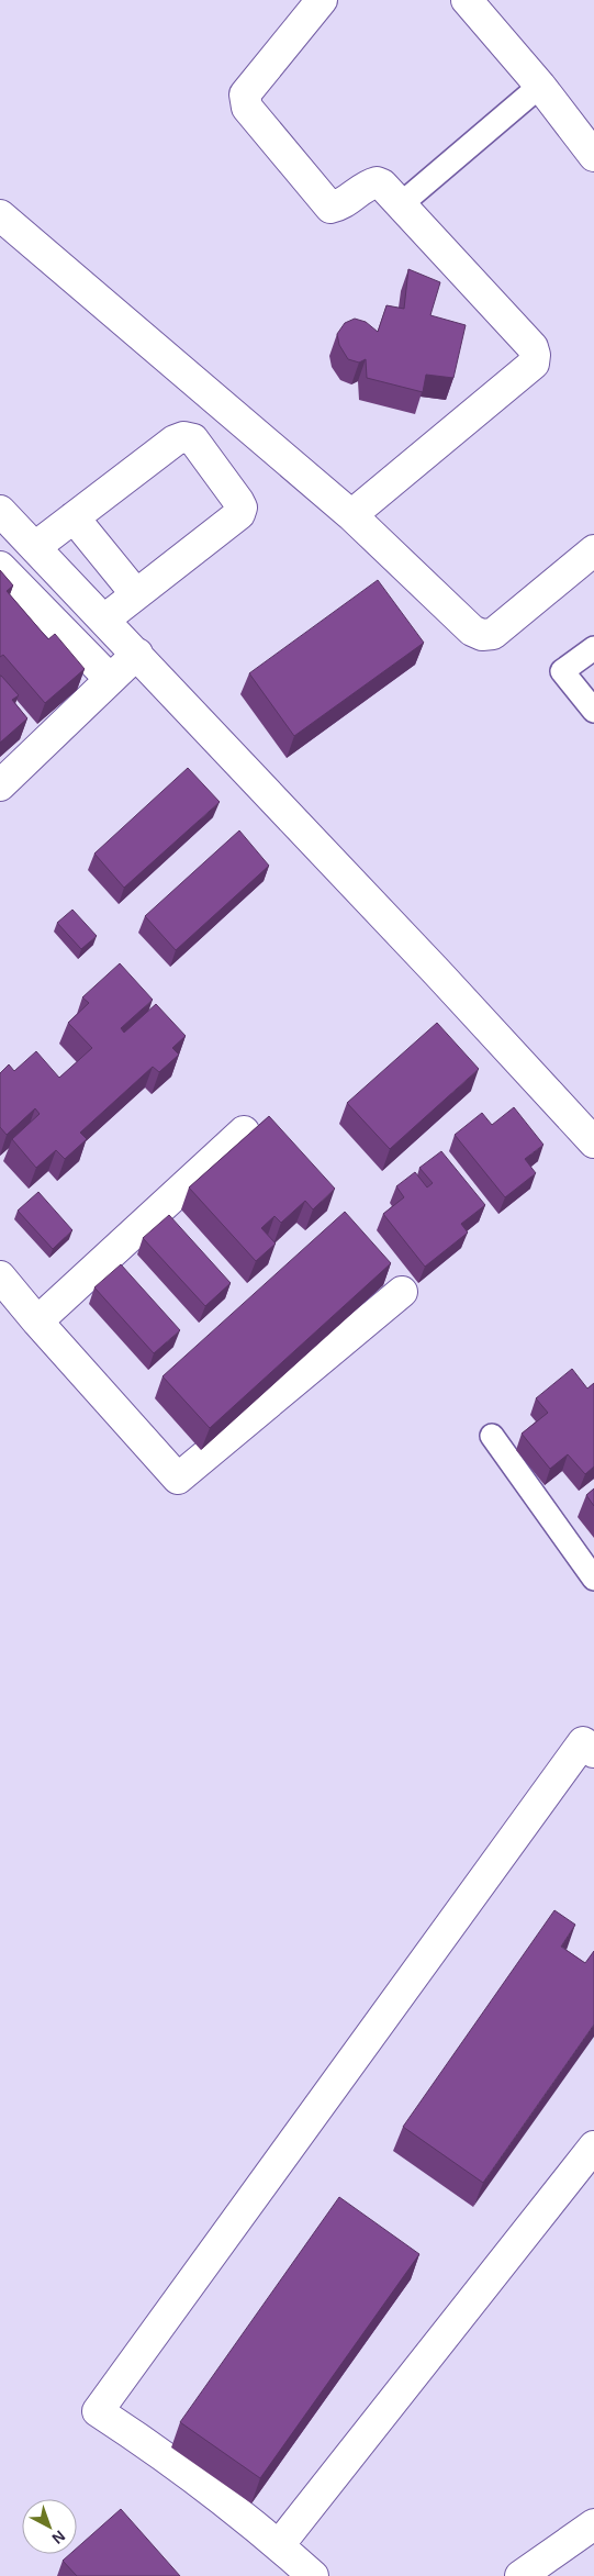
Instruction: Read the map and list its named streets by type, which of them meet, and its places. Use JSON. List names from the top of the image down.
{
  "north": "bottom right"
}
